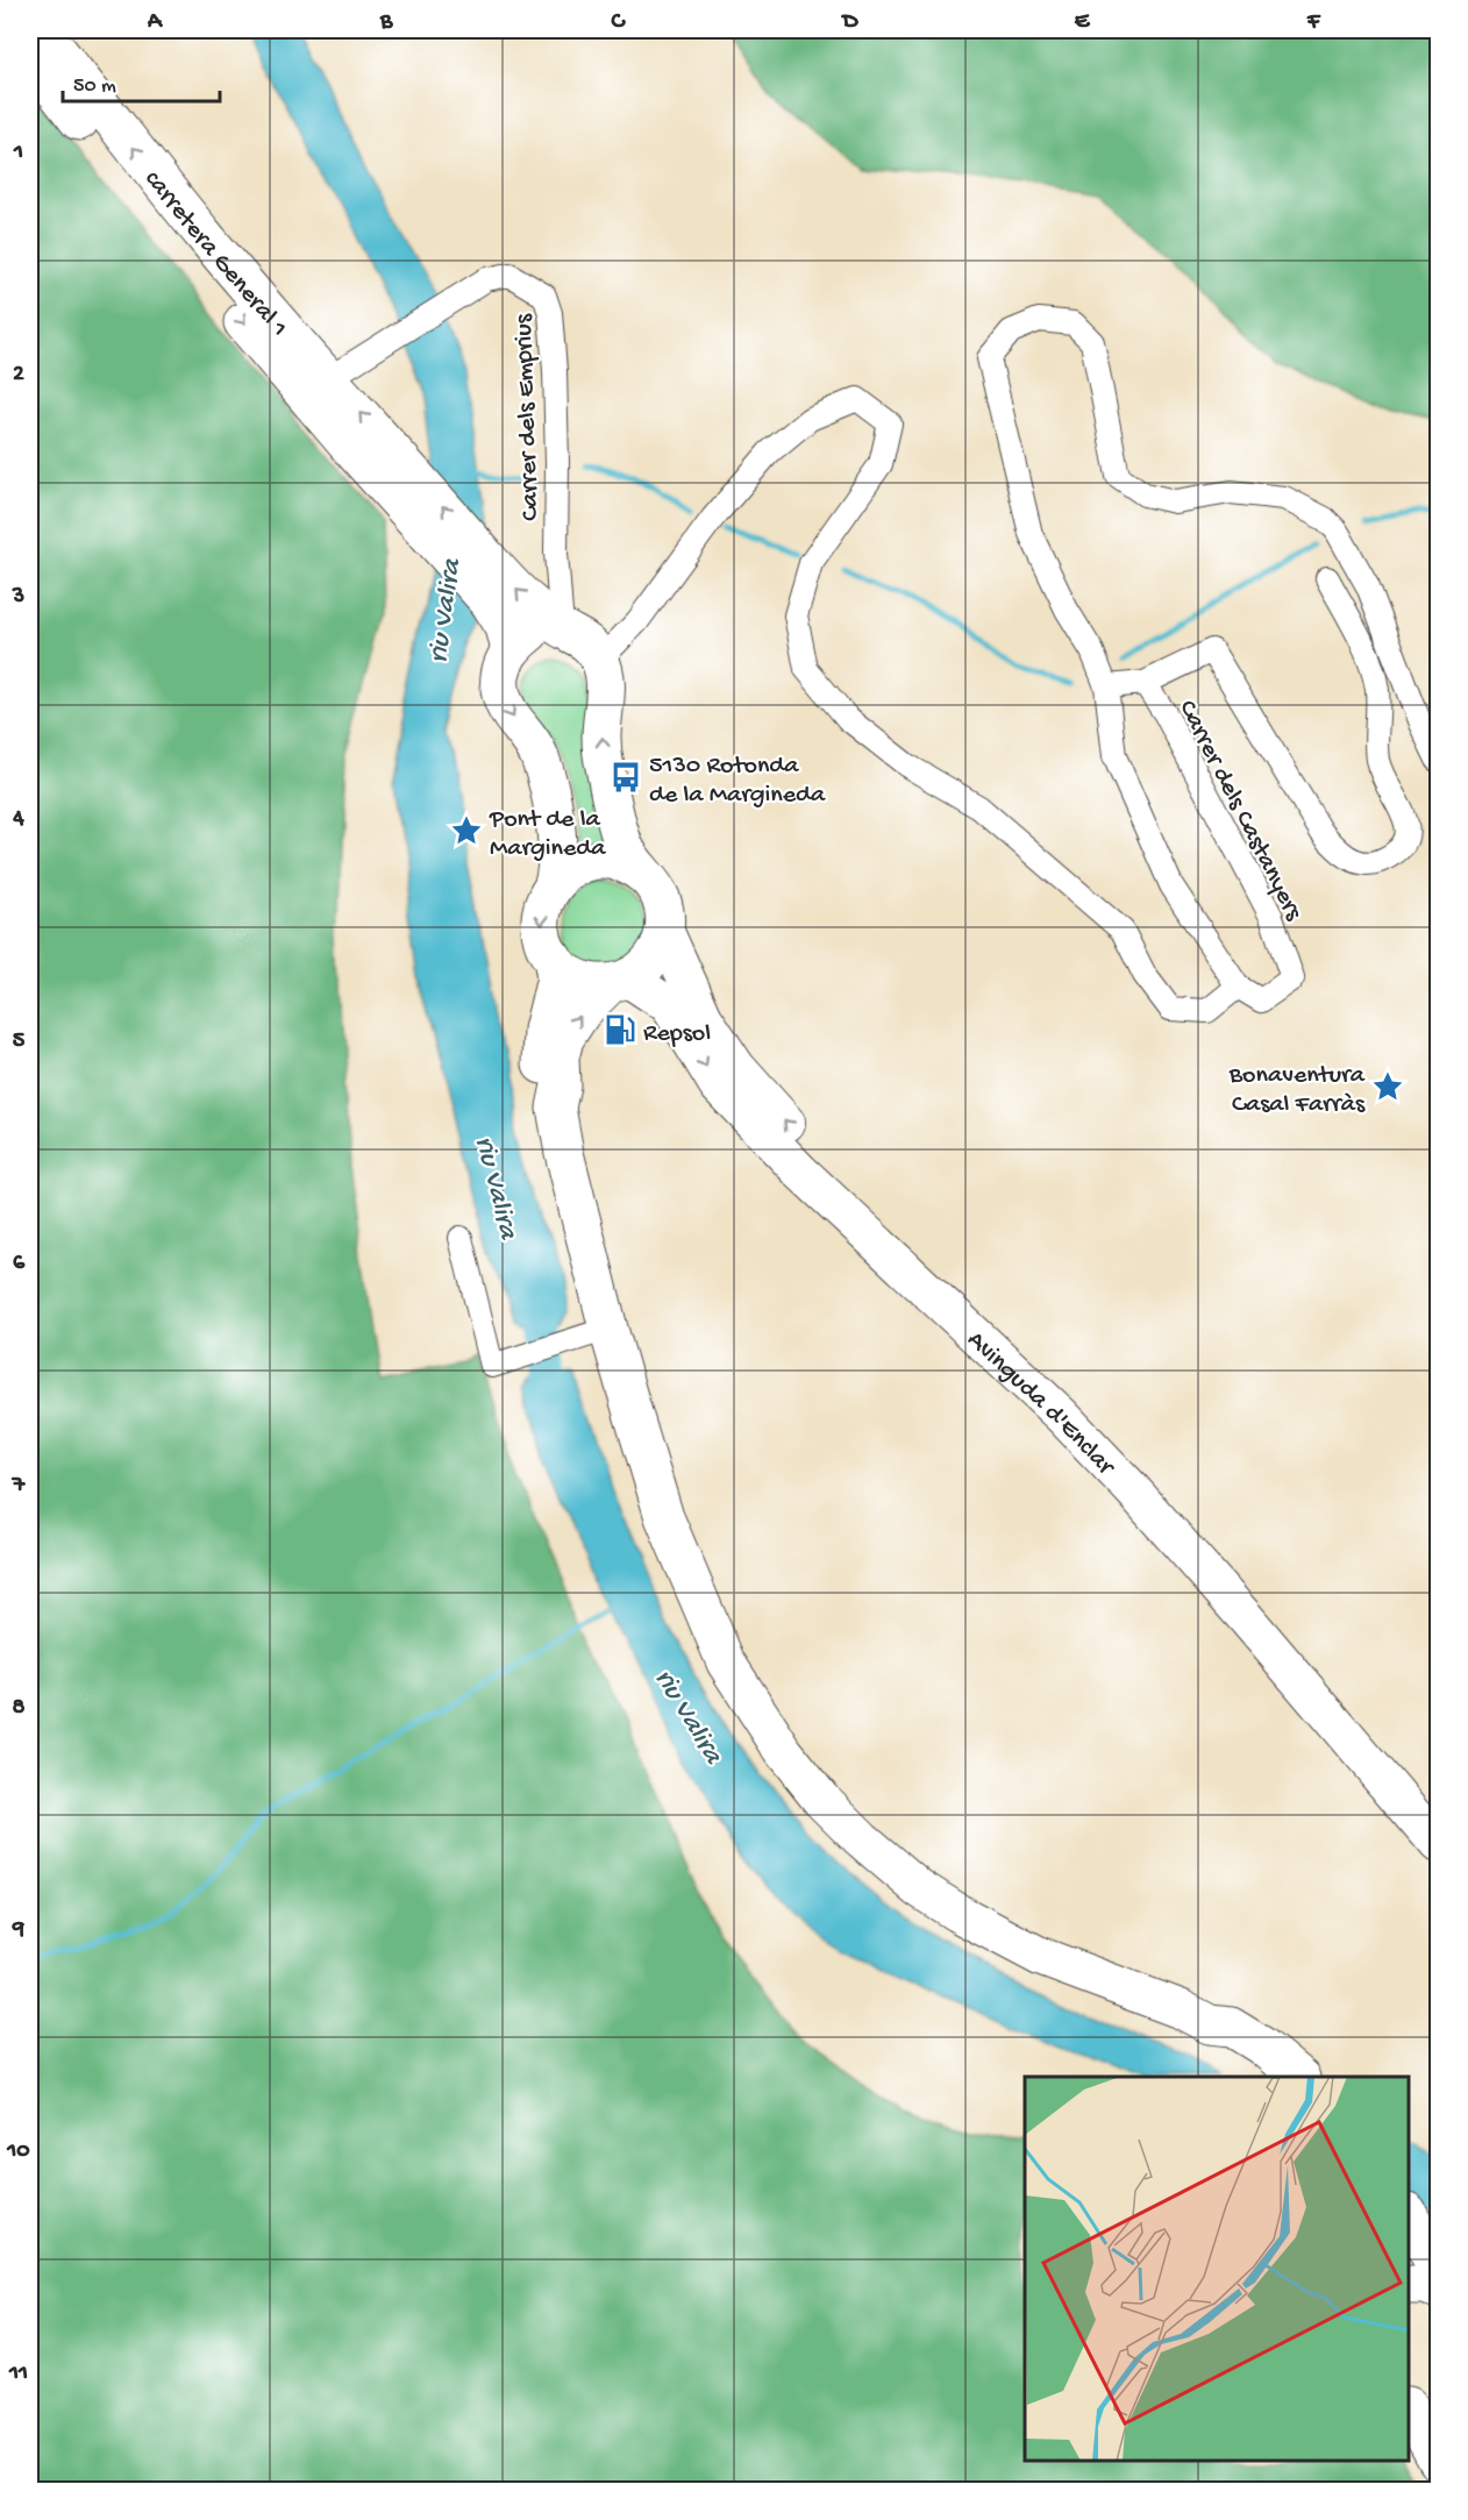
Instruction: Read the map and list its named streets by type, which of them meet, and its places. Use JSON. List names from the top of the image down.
{
  "streets": {
    "highway": ["carretera General 1"],
    "main road": ["Avinguda d'Enclar"],
    "street": ["Carrer dels Emprius", "Carrer dels Castanyers"]
  },
  "crossings": [
    ["carretera General 1", "Carrer dels Emprius"]
  ],
  "water": ["riu Valira"],
  "places": {
    "bus stop": ["5130 Rotonda de la Margineda"],
    "place": ["Pont de la Margineda", "Bonaventura Casal Farràs"],
    "fuel station": ["Repsol"]
  },
  "scale_bar": "50 m",
  "grid": {
    "columns": [
      "A",
      "B",
      "C",
      "D",
      "E",
      "F"
    ],
    "rows": [
      "1",
      "2",
      "3",
      "4",
      "5",
      "6",
      "7",
      "8",
      "9",
      "10",
      "11"
    ]
  }
}
